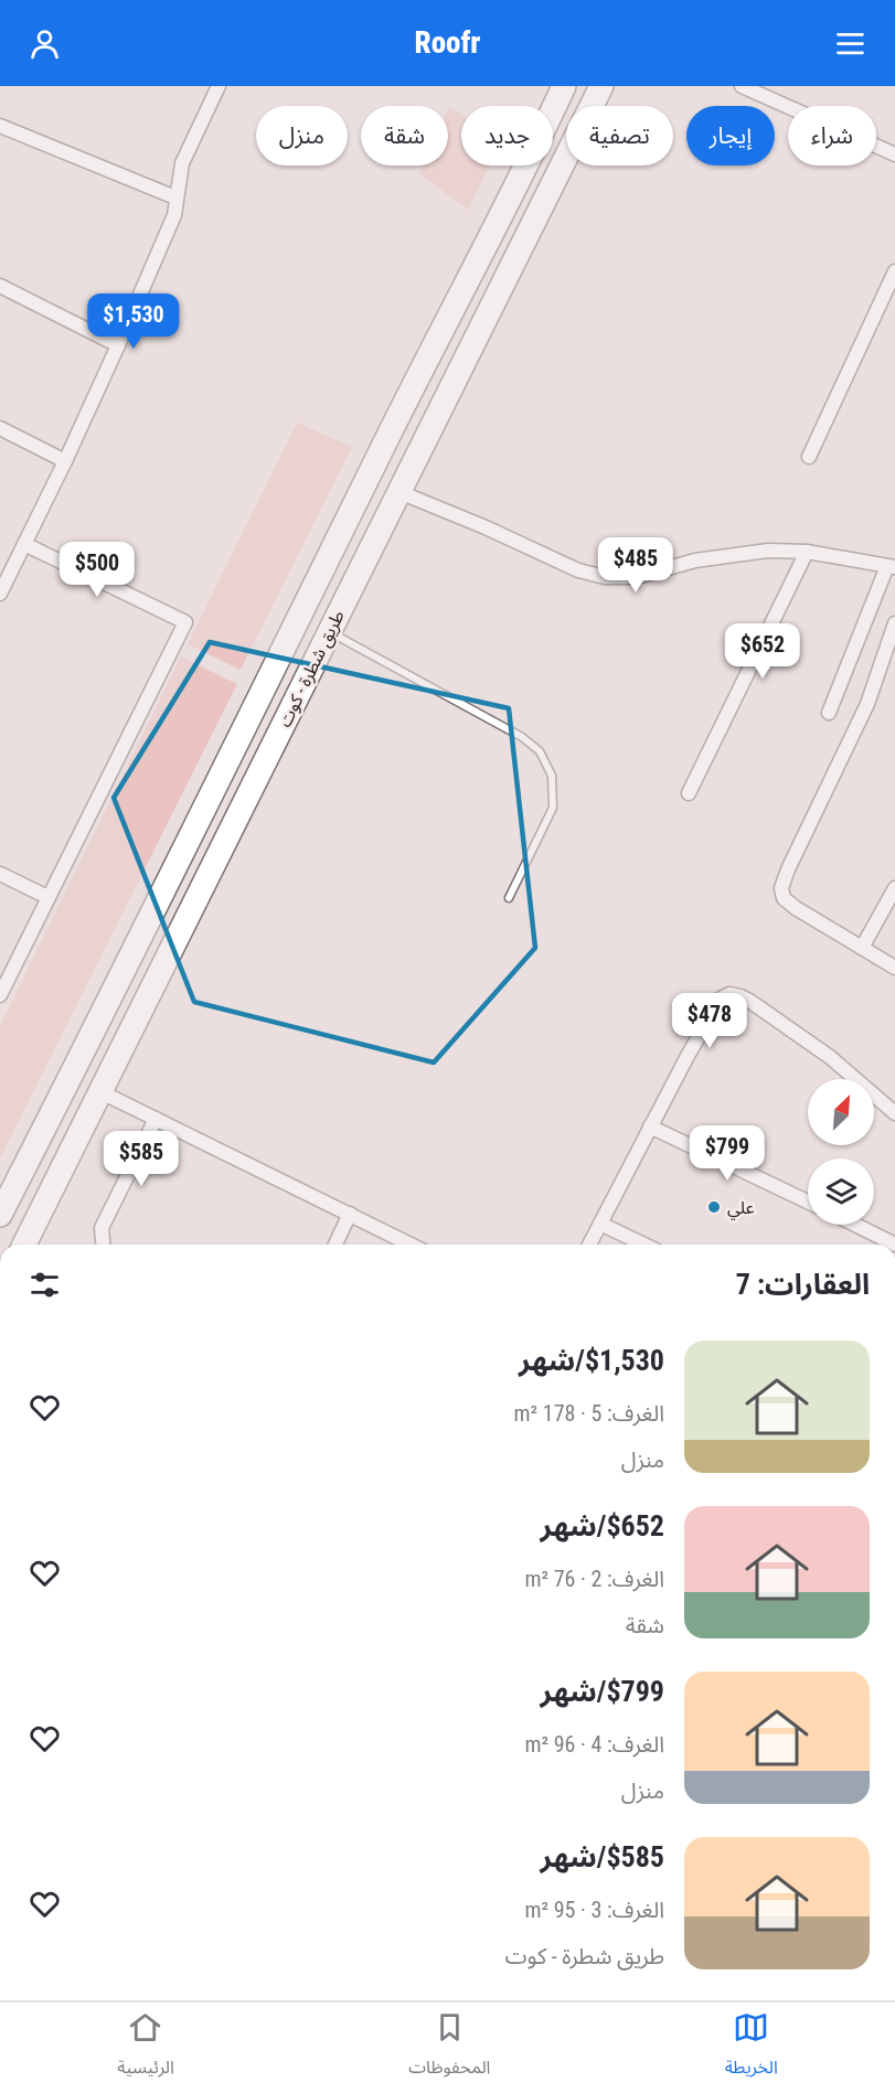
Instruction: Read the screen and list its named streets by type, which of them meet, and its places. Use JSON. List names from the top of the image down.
{
  "streets": {
    "highway": ["طريق شطرة - كوت"]
  },
  "places": ["علي"],
  "north": "top right",
  "page": {
    "header": "Roofr",
    "chip": [
      "شراء",
      "إيجار",
      "تصفية",
      "جديد",
      "شقة",
      "منزل"
    ],
    "price": [
      "$1,530",
      "$485",
      "$500",
      "$652",
      "$478",
      "$799",
      "$585"
    ],
    "heading": "العقارات: 7",
    "list": [
      {
        "name": "$1,530/شهر",
        "note": "الغرف: 5 · 178 m² · منزل"
      },
      {
        "name": "$652/شهر",
        "note": "الغرف: 2 · 76 m² · شقة"
      },
      {
        "name": "$799/شهر",
        "note": "الغرف: 4 · 96 m² · منزل"
      },
      {
        "name": "$585/شهر",
        "note": "الغرف: 3 · 95 m² · طريق شطرة - كوت"
      }
    ],
    "tabs": ["الخريطة", "المحفوظات", "الرئيسية"]
  }
}
